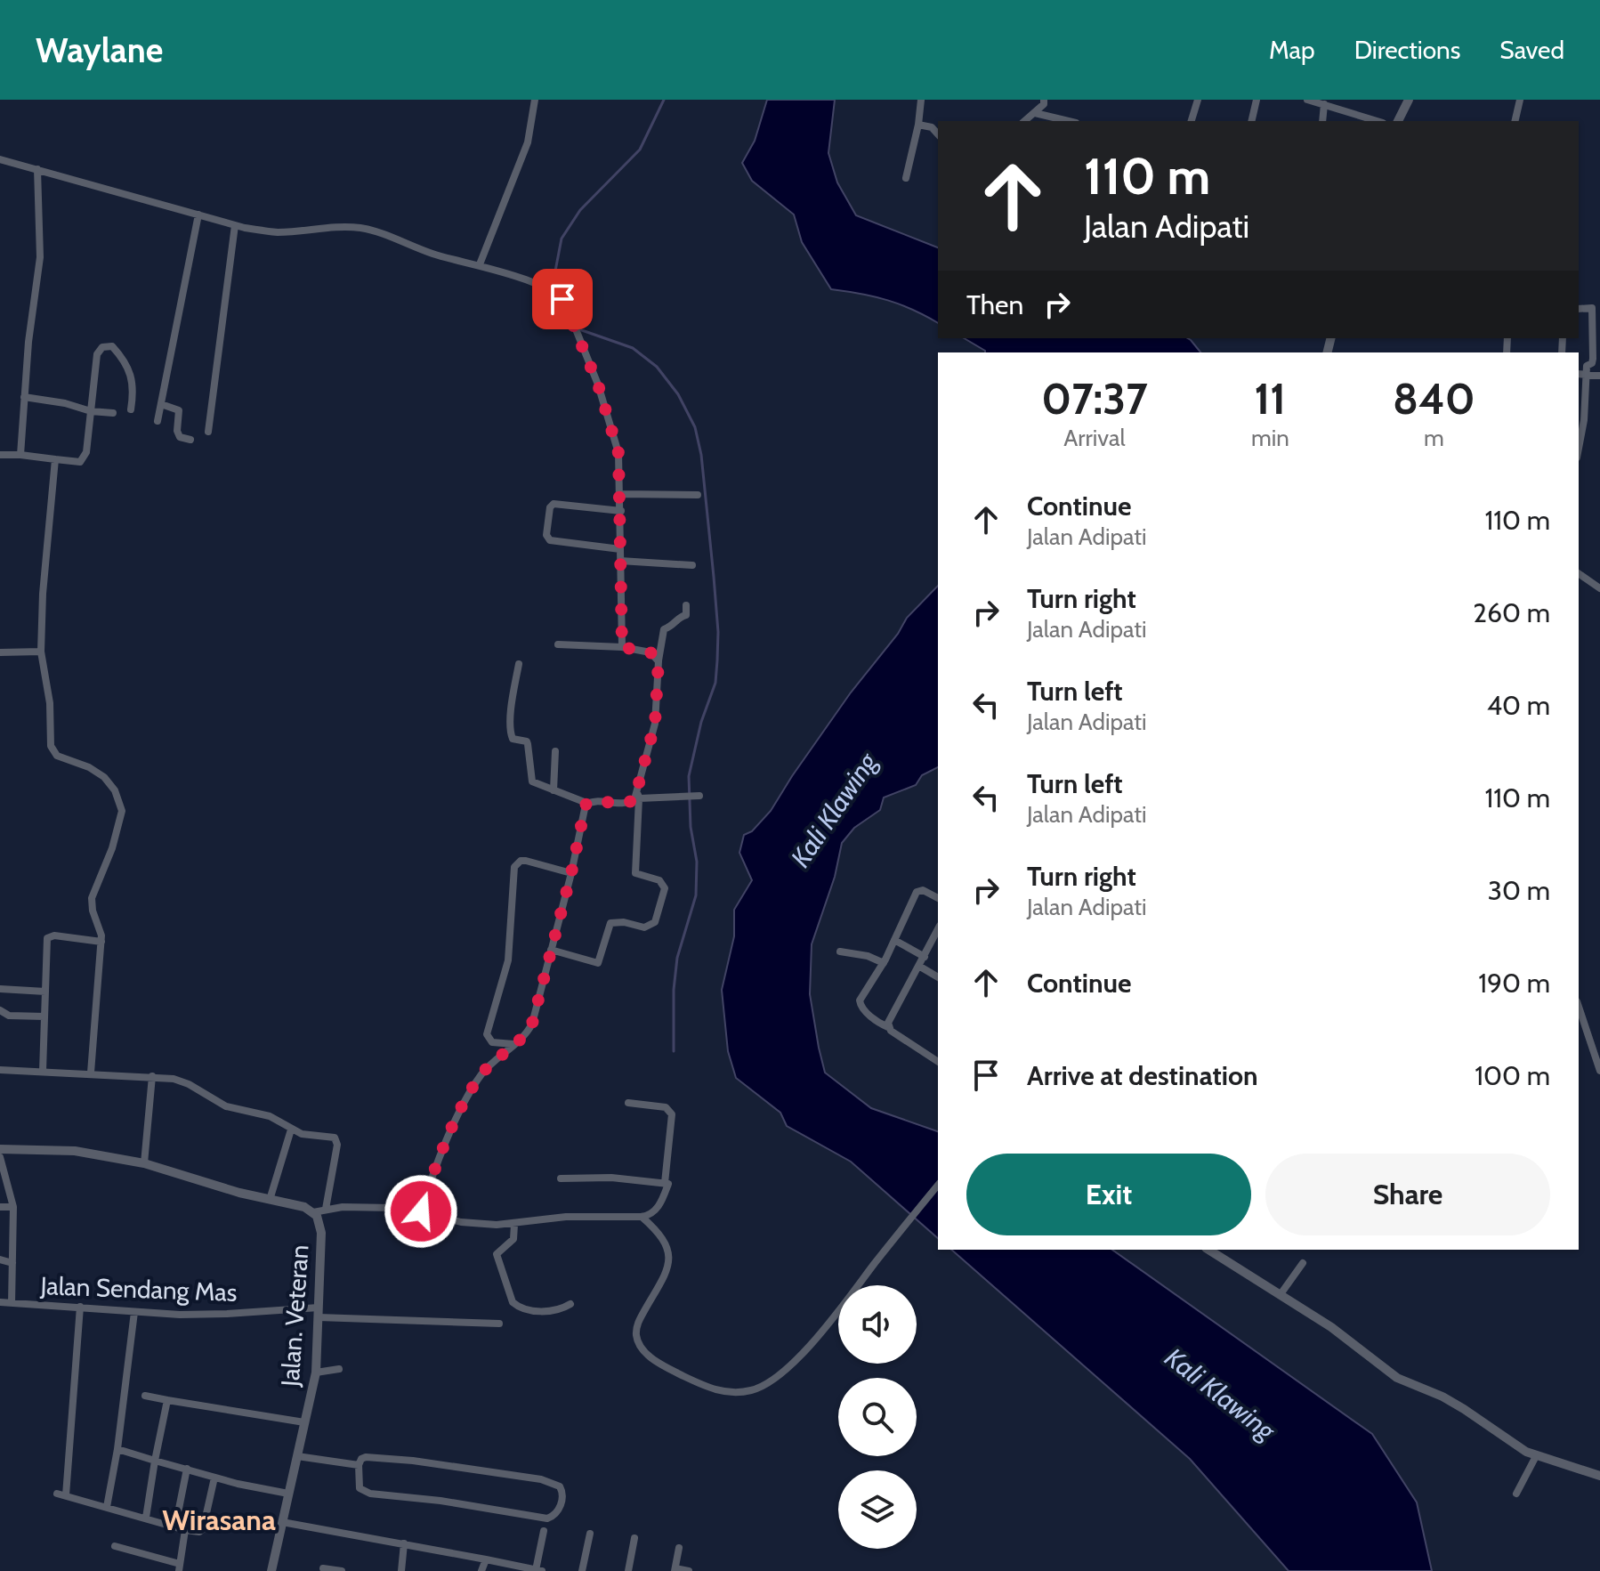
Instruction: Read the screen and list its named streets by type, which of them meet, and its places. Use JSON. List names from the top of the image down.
{
  "streets": {
    "street": ["Jalan Sendang Mas", "Jalan. Veteran"]
  },
  "crossings": [
    ["Jalan Sendang Mas", "Jalan. Veteran"]
  ],
  "districts": ["Wirasana"],
  "water": ["Kali Klawing"],
  "page": {
    "header": "Waylane",
    "nav": ["Map", "Directions", "Saved"],
    "turn": ["110 m", "Jalan Adipati"],
    "then": "Then",
    "eta": [
      "07:37",
      "Arrival",
      "11",
      "min",
      "840",
      "m"
    ],
    "list": [
      {
        "name": "Continue",
        "note": "Jalan Adipati",
        "value": "110 m"
      },
      {
        "name": "Turn right",
        "note": "Jalan Adipati",
        "value": "260 m"
      },
      {
        "name": "Turn left",
        "note": "Jalan Adipati",
        "value": "40 m"
      },
      {
        "name": "Turn left",
        "note": "Jalan Adipati",
        "value": "110 m"
      },
      {
        "name": "Turn right",
        "note": "Jalan Adipati",
        "value": "30 m"
      },
      {
        "name": "Continue",
        "value": "190 m"
      },
      {
        "name": "Arrive at destination",
        "value": "100 m"
      }
    ],
    "buttons": ["Exit", "Share"]
  }
}
